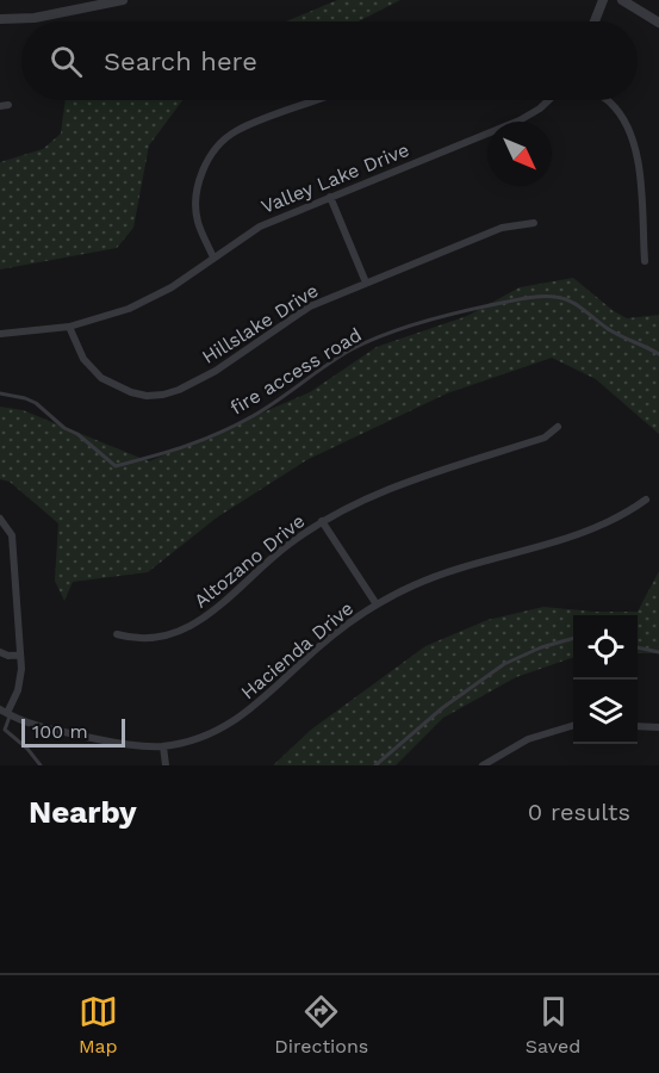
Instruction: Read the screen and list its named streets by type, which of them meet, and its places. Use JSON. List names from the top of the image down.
{
  "streets": {
    "street": [
      "Valley Lake Drive",
      "Hillslake Drive",
      "Altozano Drive",
      "Hacienda Drive"
    ],
    "lane": ["fire access road"]
  },
  "crossings": [
    ["Valley Lake Drive", "Hillslake Drive"]
  ],
  "scale_bar": "100 m",
  "north": "bottom right",
  "page": {
    "search": "Search here",
    "scale": "100 m",
    "heading": ["Nearby", "0 results"],
    "nav": ["Map", "Directions", "Saved"]
  }
}
